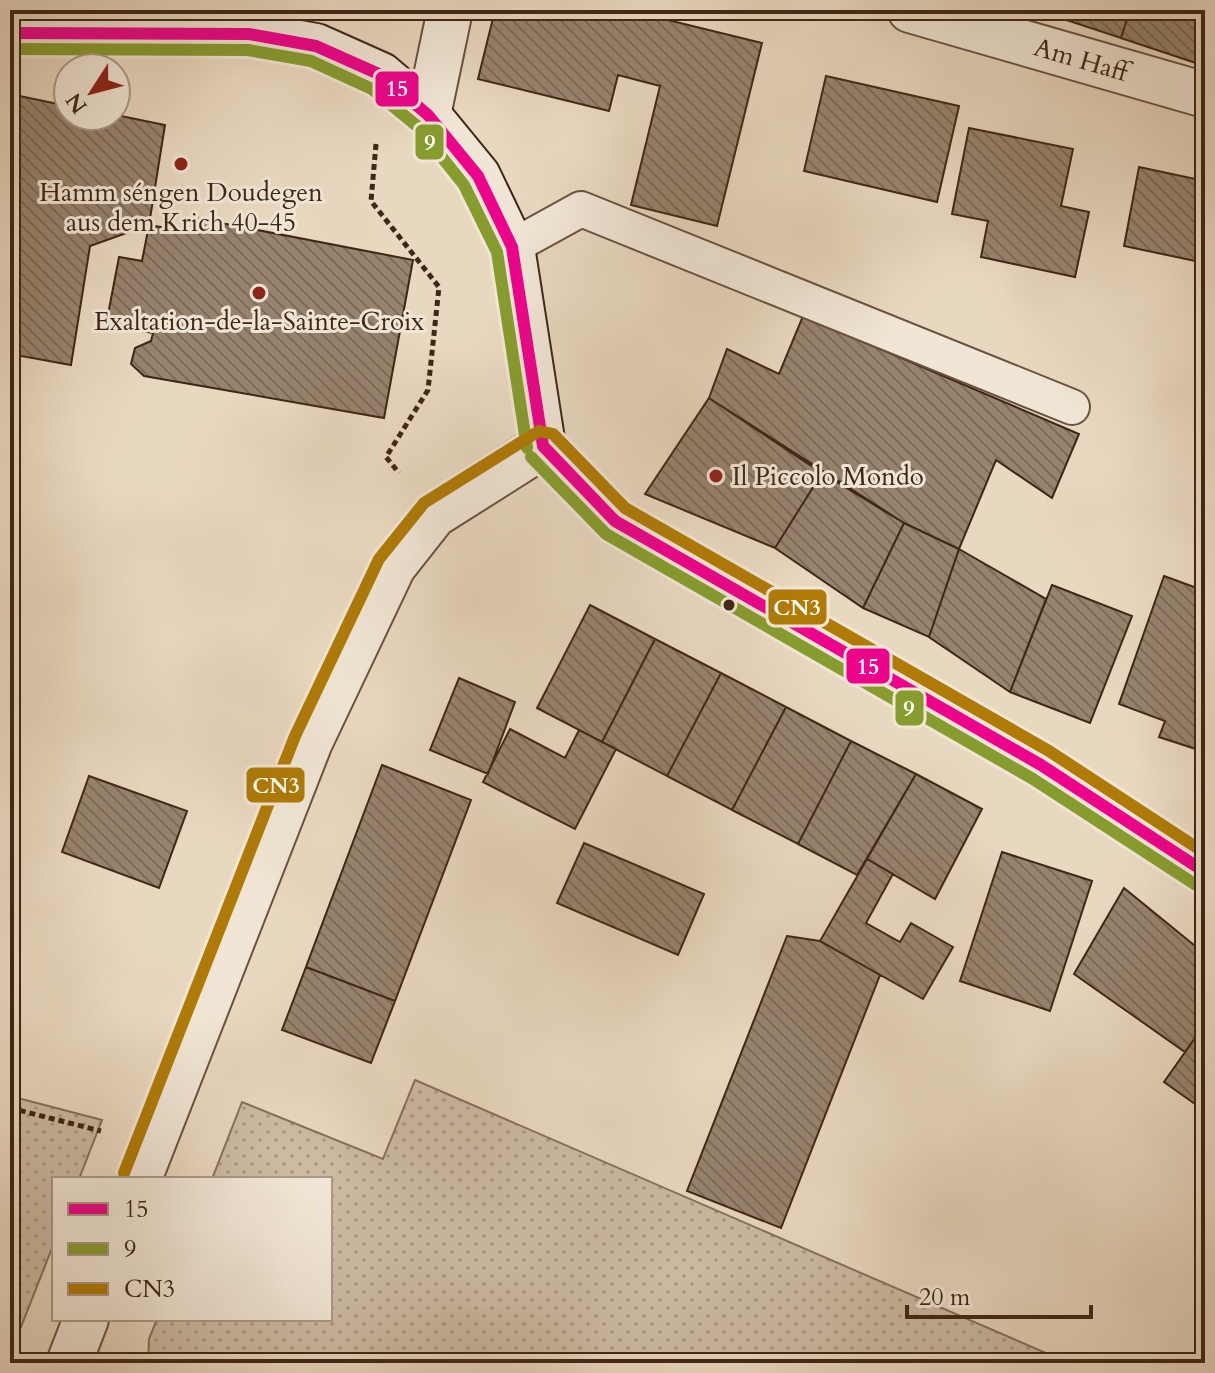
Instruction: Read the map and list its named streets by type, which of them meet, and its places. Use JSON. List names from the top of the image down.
{
  "streets": {
    "main road": ["Am Haff"]
  },
  "places": ["Hamm séngen Doudegen aus dem Krich 40-45", "Exaltation-de-la-Sainte-Croix", "Il Piccolo Mondo"],
  "lines": ["transit line 15", "transit line 9", "transit line CN3"],
  "legend": ["15", "9", "CN3"],
  "scale_bar": "20 m",
  "north": "bottom left"
}
